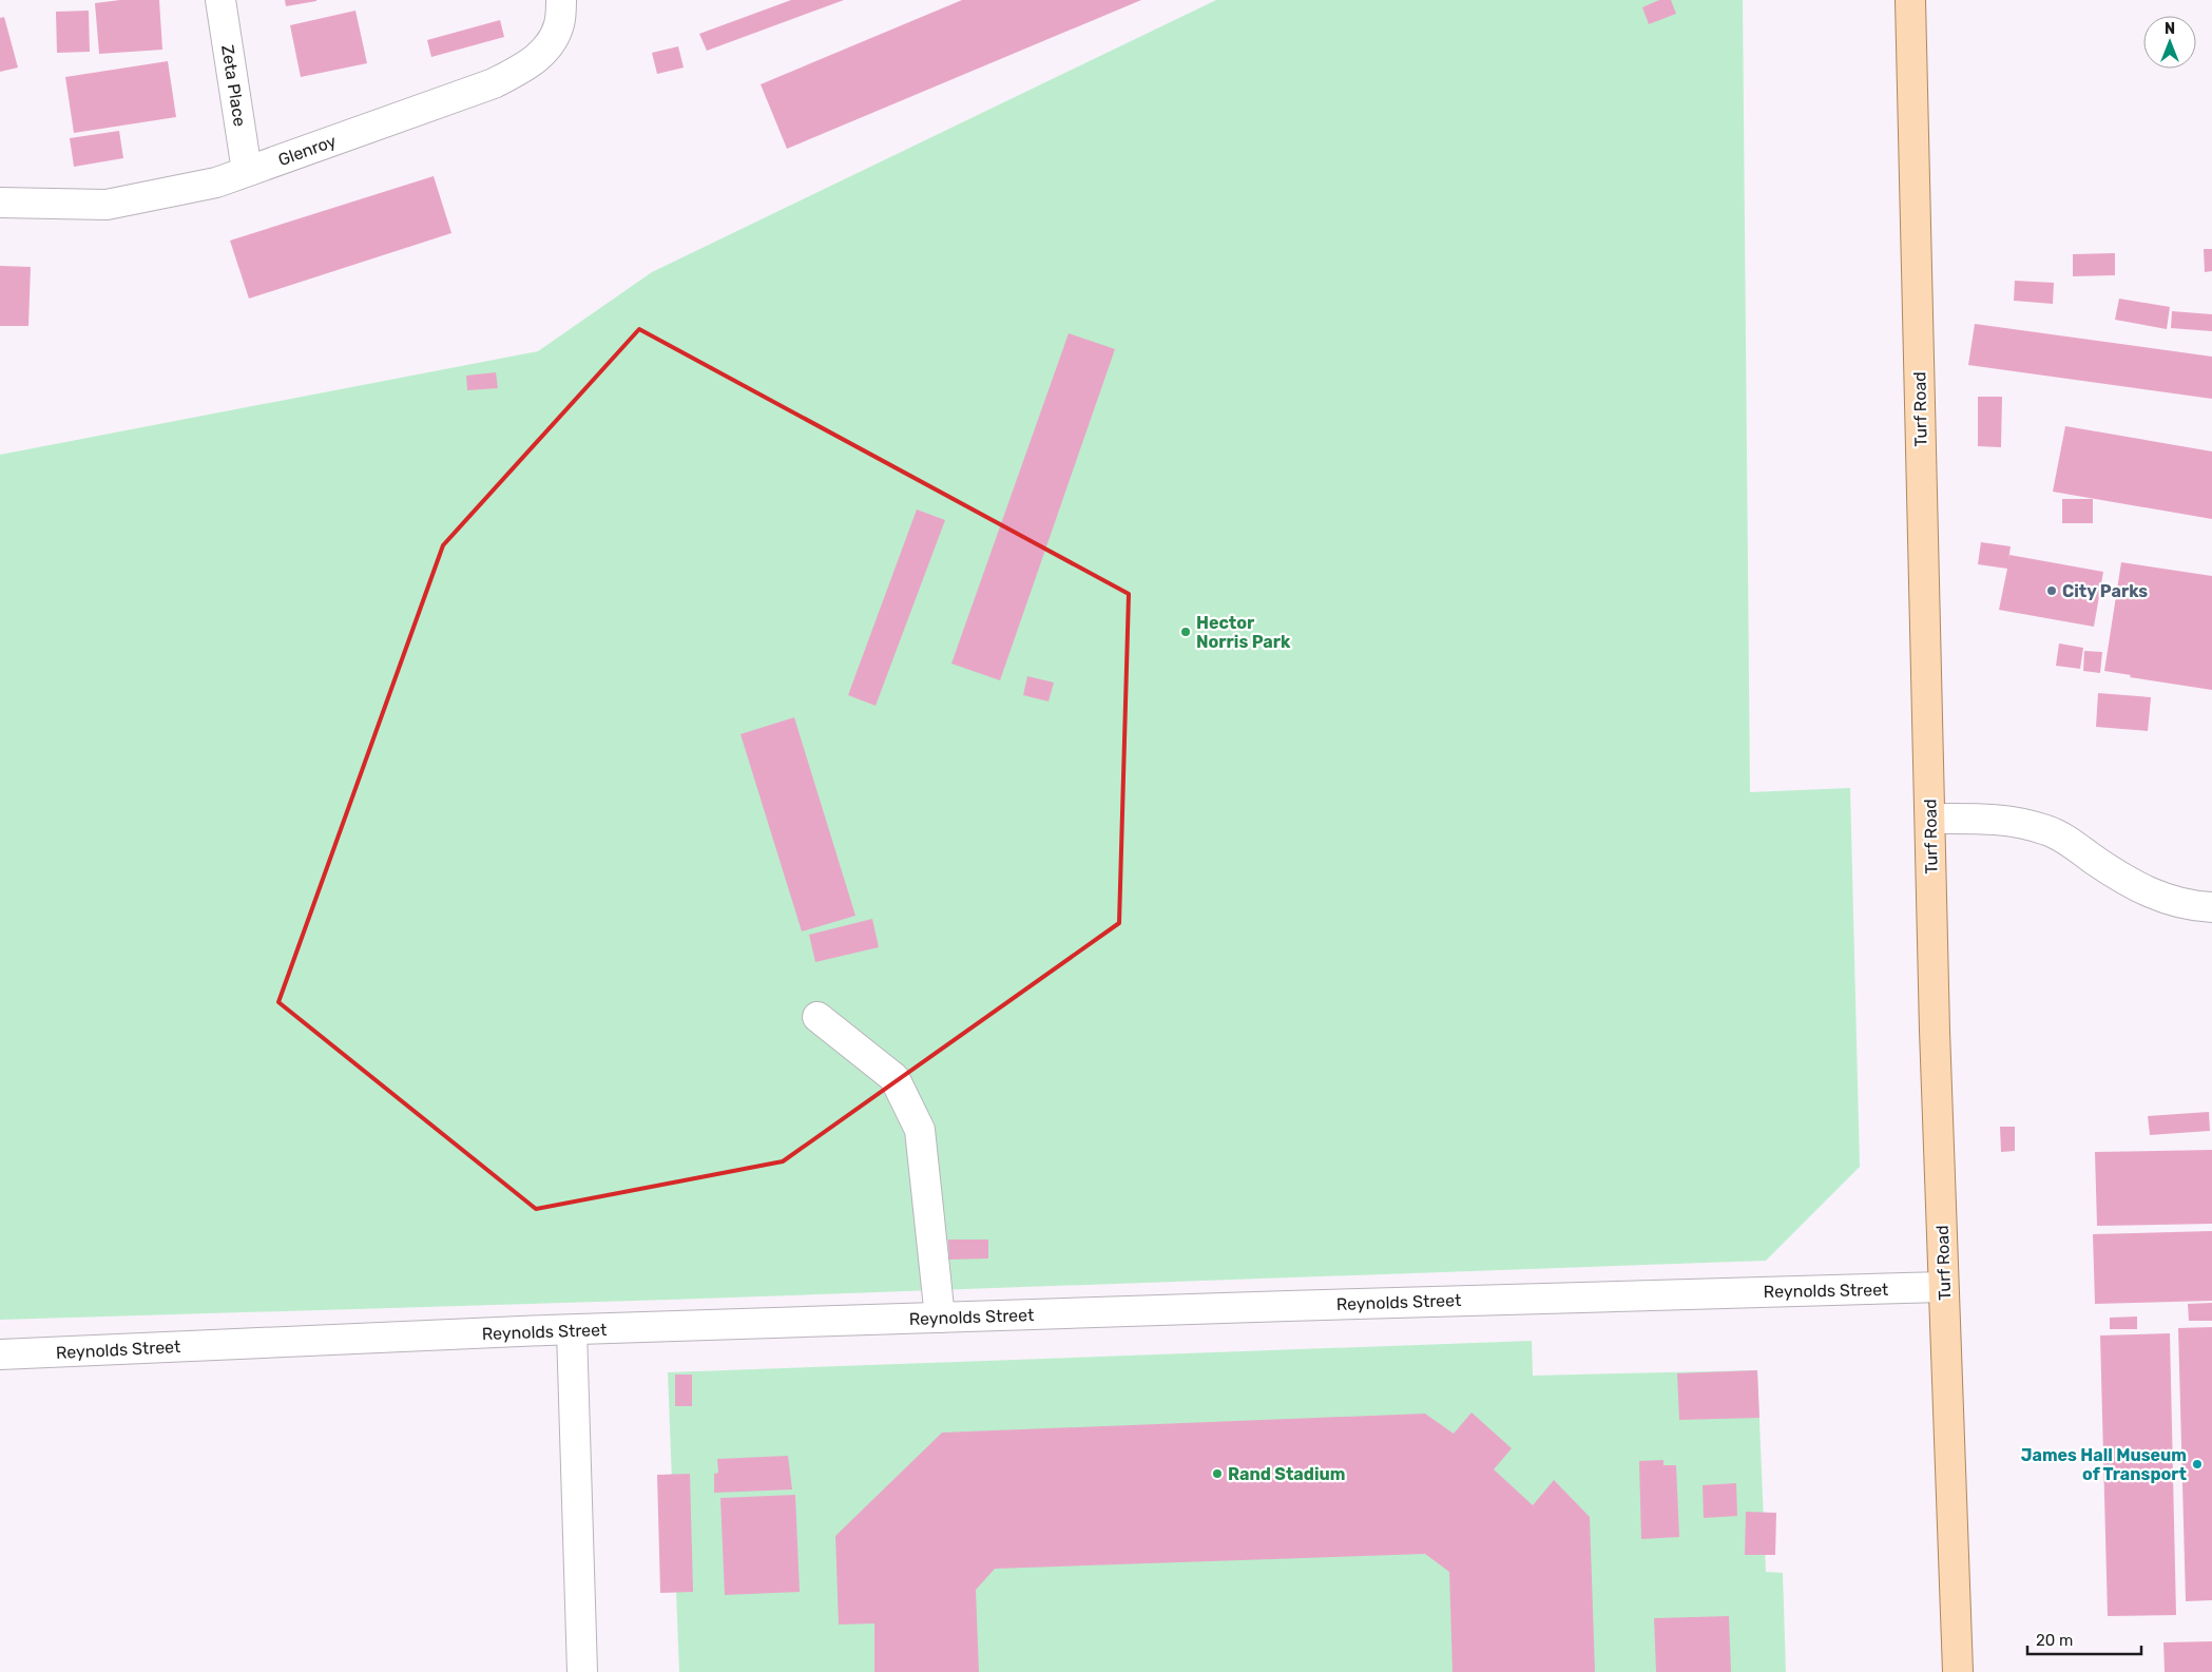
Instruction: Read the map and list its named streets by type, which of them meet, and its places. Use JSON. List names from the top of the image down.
{
  "streets": {
    "main road": ["Turf Road"],
    "street": ["Zeta Place", "Glenroy", "Reynolds Street"]
  },
  "crossings": [
    ["Zeta Place", "Glenroy"],
    ["Turf Road", "Reynolds Street"]
  ],
  "places": [
    "City Parks",
    "Hector Norris Park",
    "James Hall Museum of Transport",
    "Rand Stadium"
  ],
  "scale_bar": "20 m",
  "north": "top"
}
